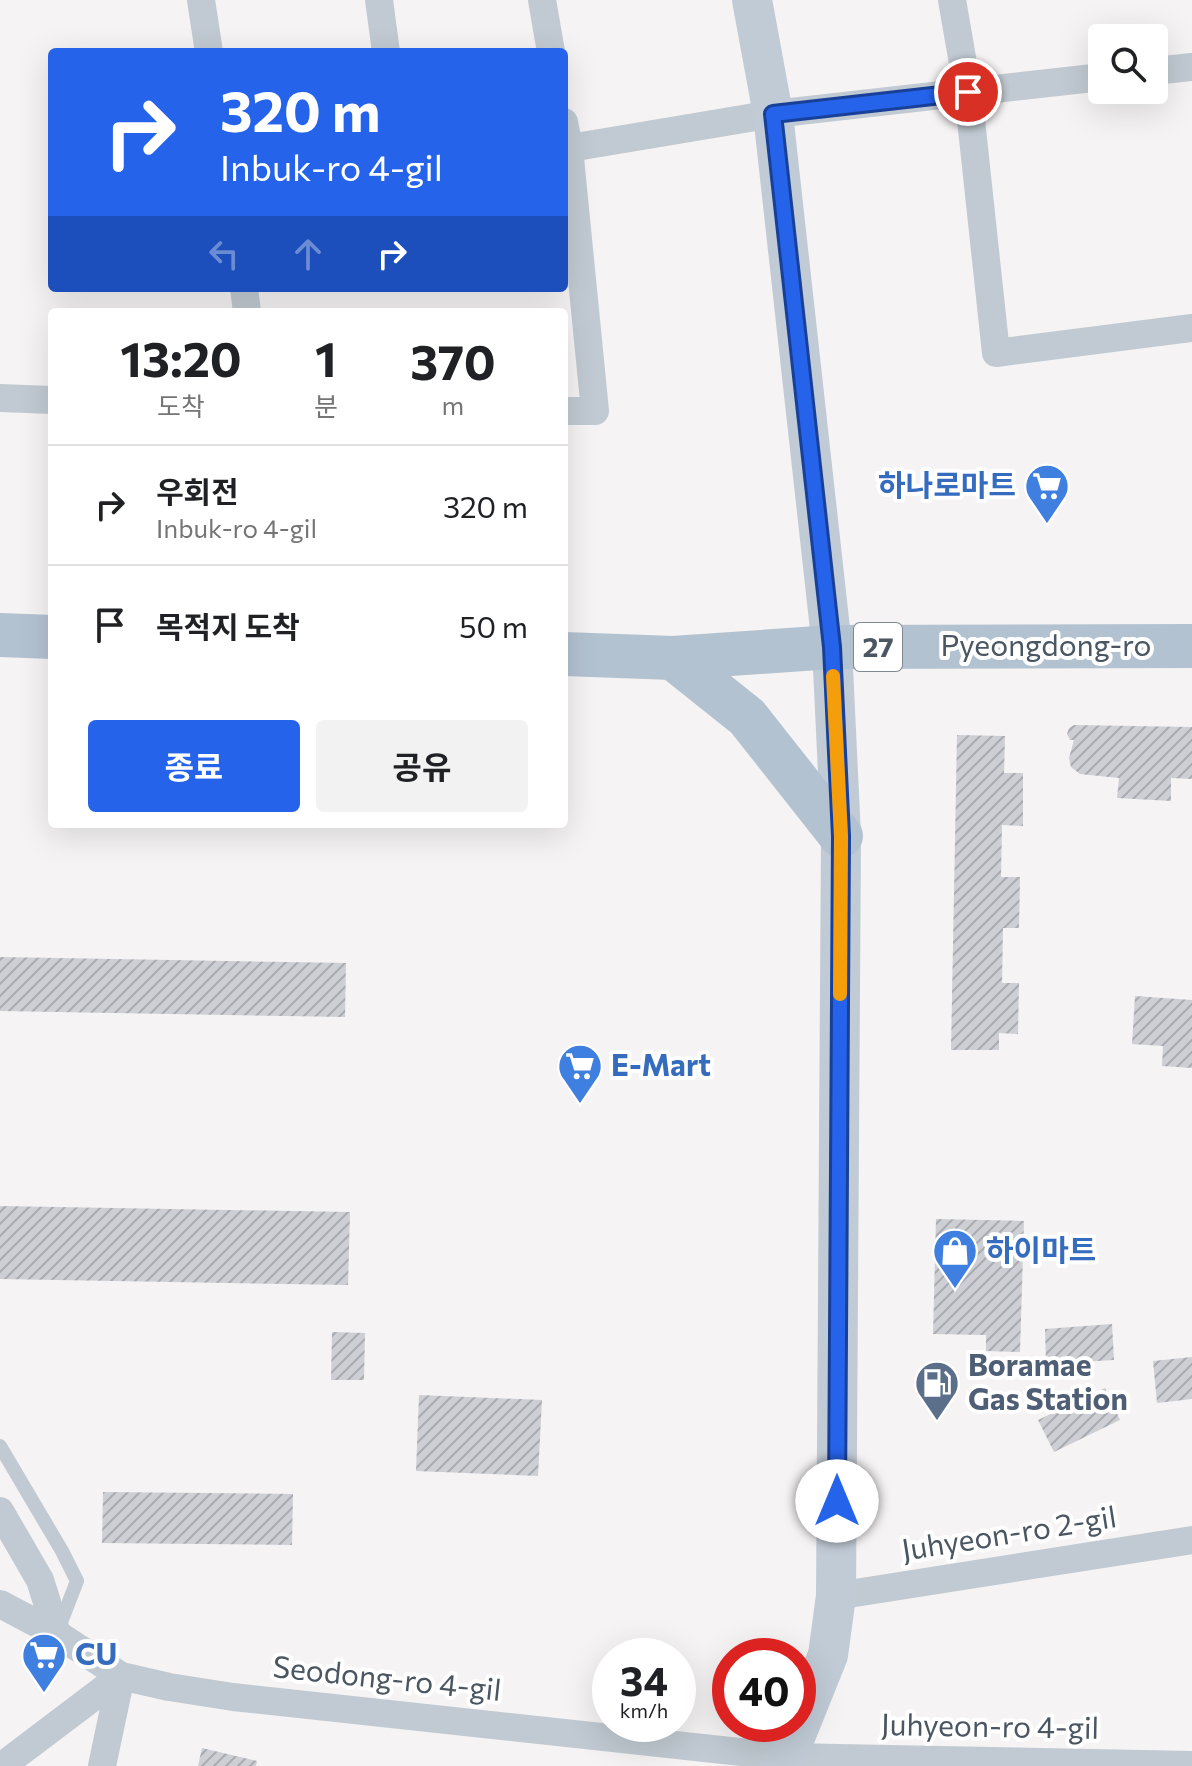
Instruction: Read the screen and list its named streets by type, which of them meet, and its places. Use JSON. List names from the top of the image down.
{
  "streets": {
    "main road": ["Pyeongdong-ro", "27"],
    "street": ["Juhyeon-ro 2-gil", "Seodong-ro 4-gil", "Juhyeon-ro 4-gil"]
  },
  "crossings": [
    ["Seodong-ro 4-gil", "Juhyeon-ro 4-gil"]
  ],
  "places": {
    "supermarket": ["하나로마트", "E-Mart", "CU"],
    "shop": ["하이마트"],
    "fuel station": ["Boramae Gas Station"]
  },
  "page": {
    "turn": ["320 m", "Inbuk-ro 4-gil"],
    "eta": [
      "13:20",
      "도착",
      "1",
      "분",
      "370",
      "m"
    ],
    "list": [
      {
        "name": "우회전",
        "note": "Inbuk-ro 4-gil",
        "value": "320 m"
      },
      {
        "name": "목적지 도착",
        "value": "50 m"
      }
    ],
    "buttons": ["종료", "공유"],
    "speed": "34 km/h",
    "limit": "40"
  }
}
